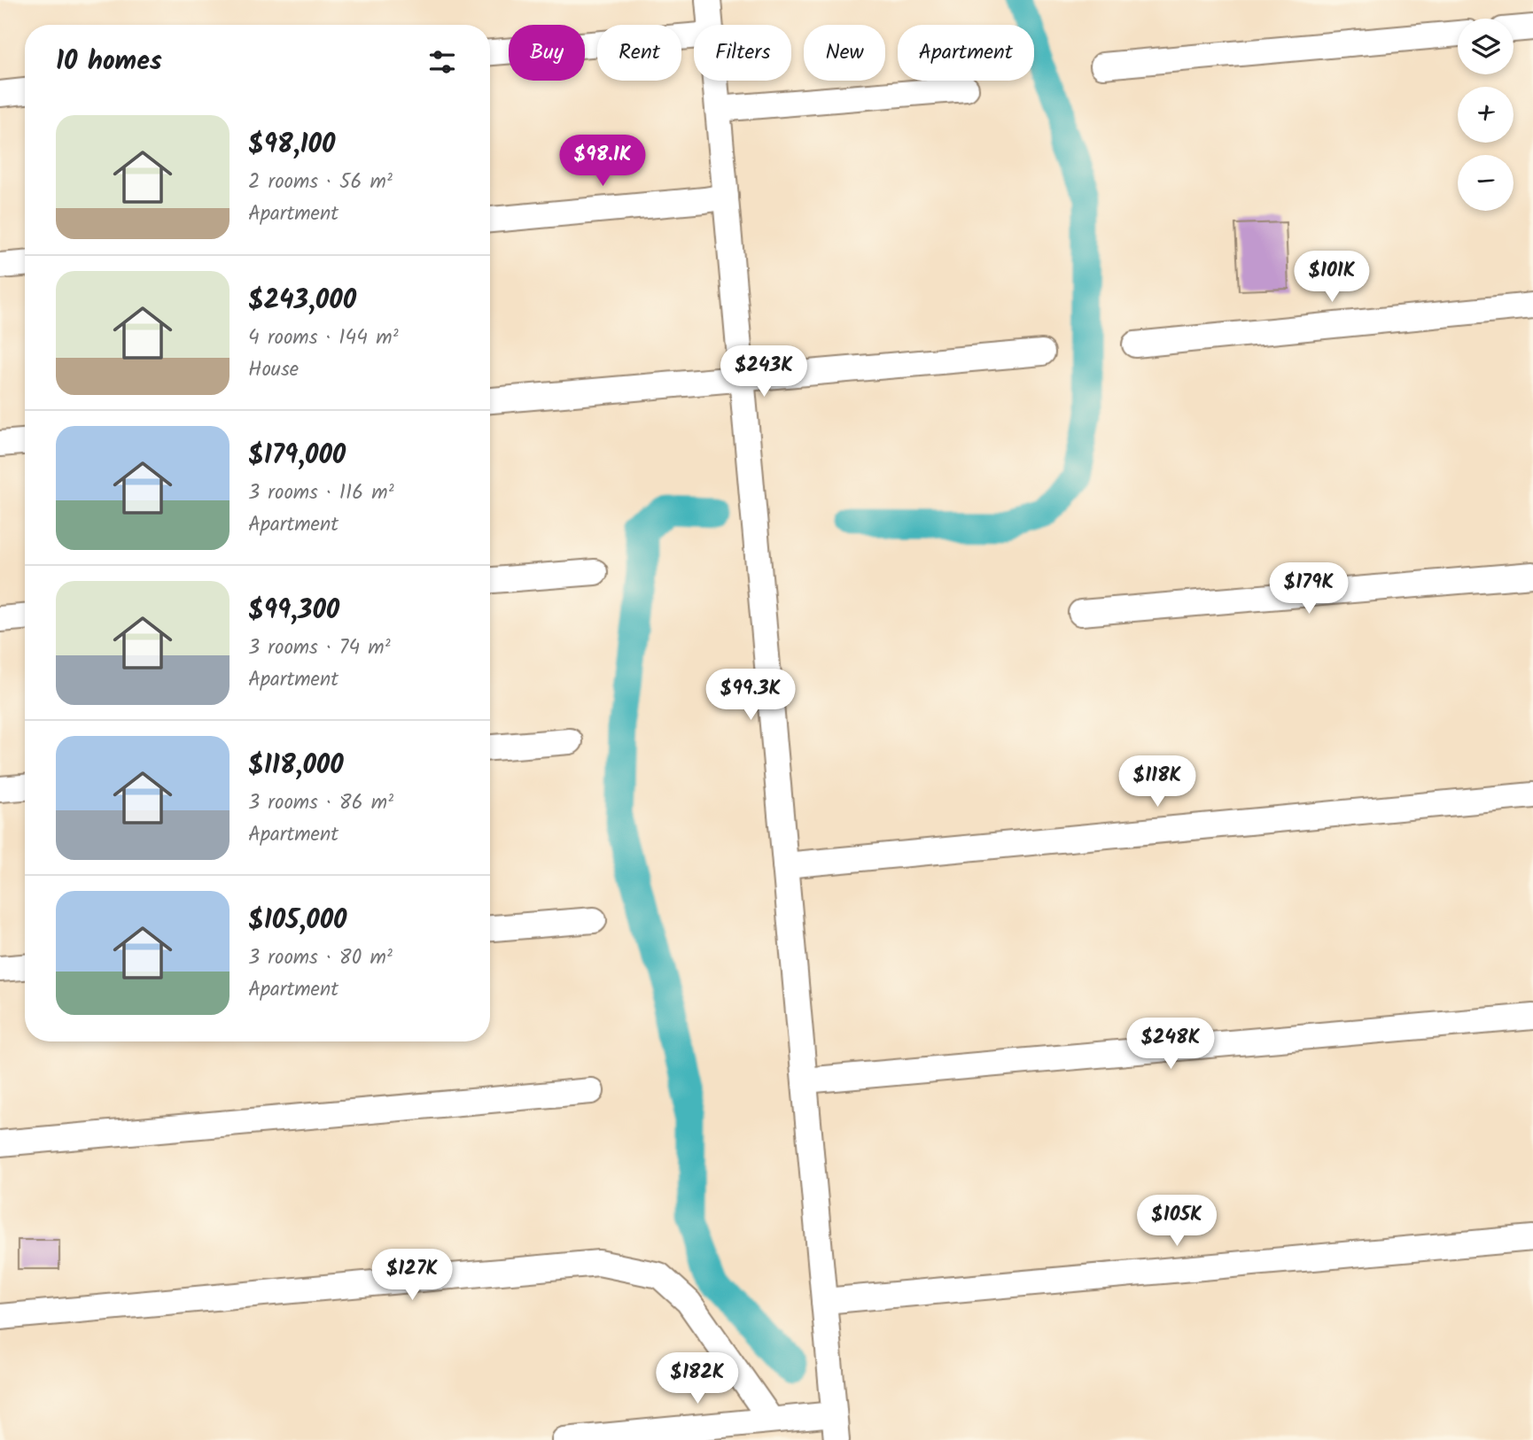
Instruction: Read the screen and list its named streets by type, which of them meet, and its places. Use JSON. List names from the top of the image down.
{
  "page": {
    "map_buttons": ["+", "−"],
    "chip": [
      "Buy",
      "Rent",
      "Filters",
      "New",
      "Apartment"
    ],
    "heading": "10 homes",
    "list": [
      {
        "name": "$98,100",
        "note": "2 rooms · 56 m² · Apartment"
      },
      {
        "name": "$243,000",
        "note": "4 rooms · 144 m² · House"
      },
      {
        "name": "$179,000",
        "note": "3 rooms · 116 m² · Apartment"
      },
      {
        "name": "$99,300",
        "note": "3 rooms · 74 m² · Apartment"
      },
      {
        "name": "$118,000",
        "note": "3 rooms · 86 m² · Apartment"
      },
      {
        "name": "$105,000",
        "note": "3 rooms · 80 m² · Apartment"
      }
    ],
    "price": [
      "$98.1K",
      "$101K",
      "$243K",
      "$179K",
      "$99.3K",
      "$118K",
      "$248K",
      "$105K",
      "$127K",
      "$182K"
    ]
  }
}
